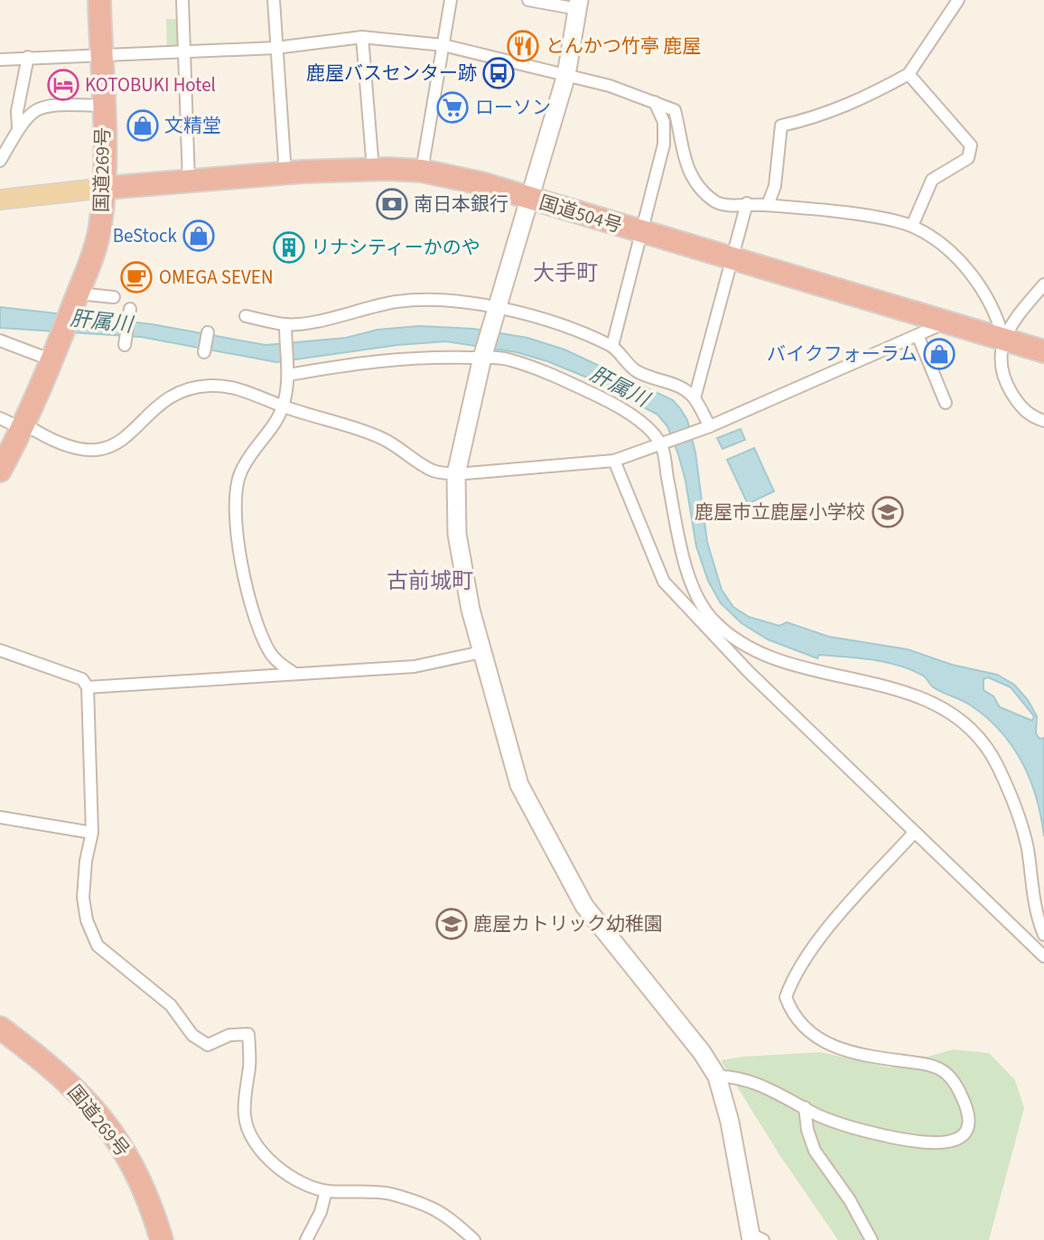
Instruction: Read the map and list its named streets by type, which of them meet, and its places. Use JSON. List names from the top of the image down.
{
  "streets": {
    "highway": ["国道269号", "国道504号"]
  },
  "crossings": [
    ["国道269号", "国道504号"]
  ],
  "districts": ["大手町", "古前城町"],
  "water": ["肝属川"],
  "places": {
    "restaurant": ["とんかつ竹亭 鹿屋"],
    "bus stop": ["鹿屋バスセンター跡"],
    "hotel": ["KOTOBUKI Hotel"],
    "supermarket": ["ローソン"],
    "shop": ["文精堂", "BeStock", "バイクフォーラム"],
    "bank": ["南日本銀行"],
    "building": ["リナシティーかのや"],
    "cafe": ["OMEGA SEVEN"],
    "school or university": ["鹿屋市立鹿屋小学校", "鹿屋カトリック幼稚園"]
  }
}
